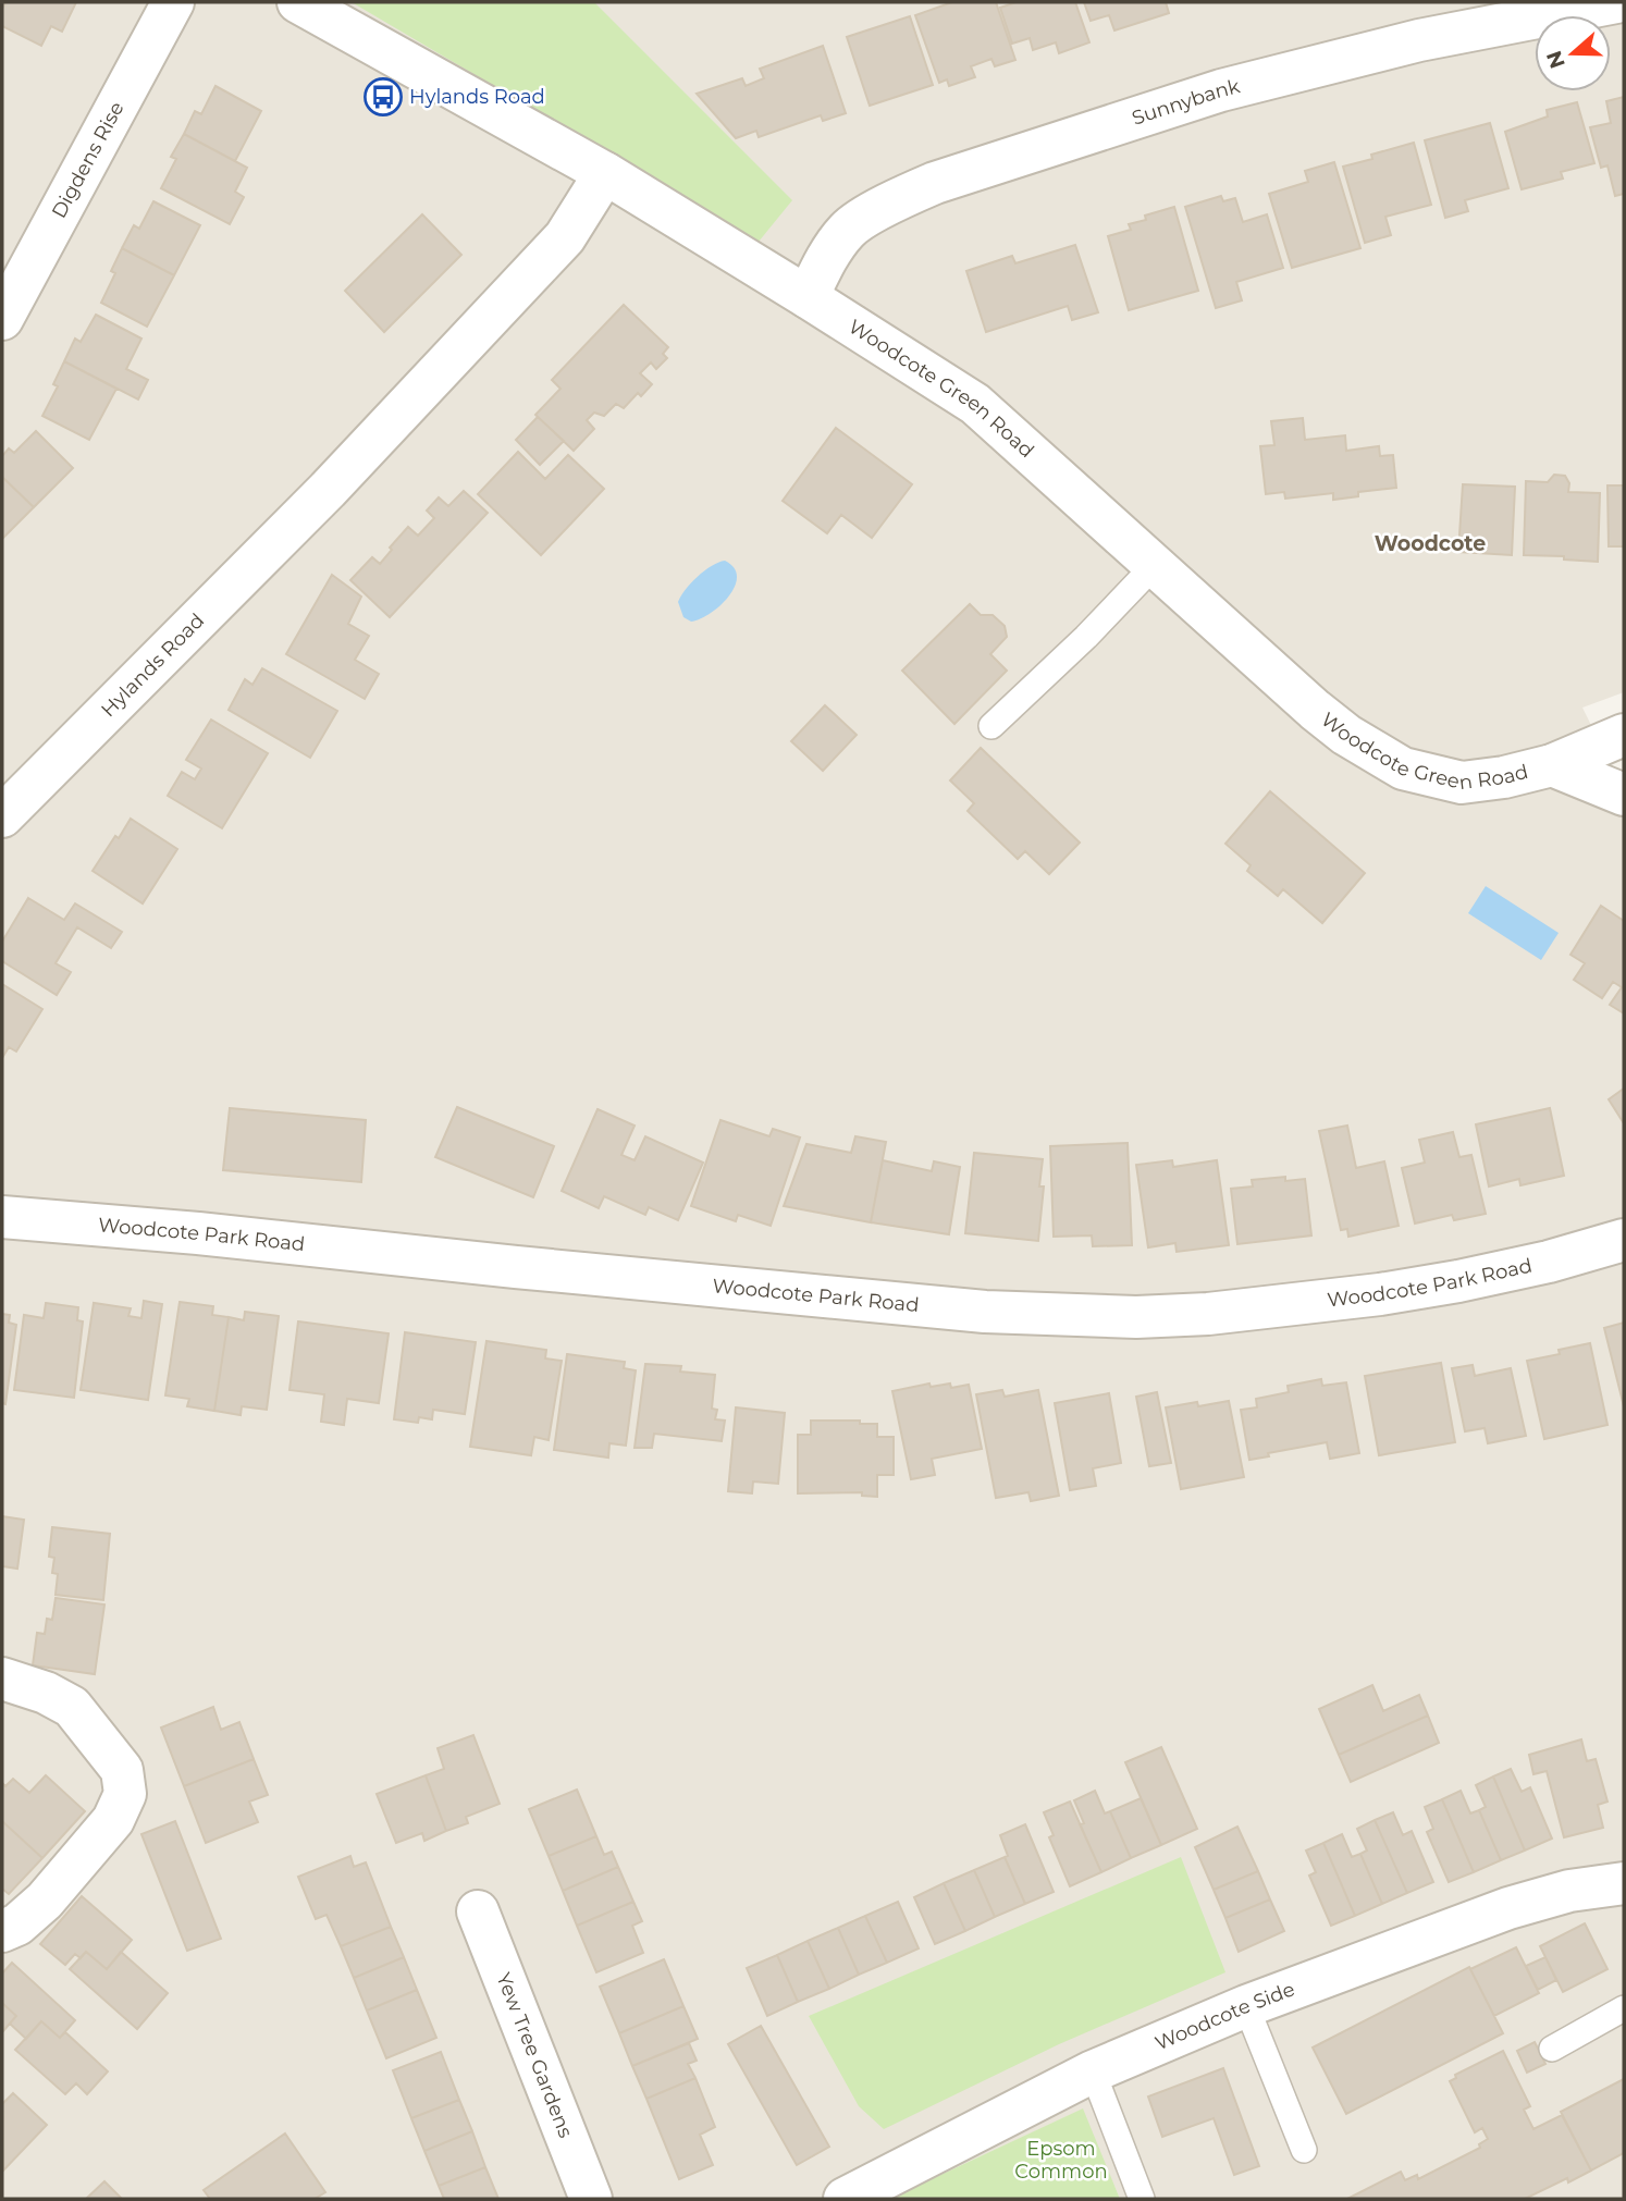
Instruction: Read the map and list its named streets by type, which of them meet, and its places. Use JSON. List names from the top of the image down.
{
  "streets": {
    "street": [
      "Sunnybank",
      "Digdens Rise",
      "Woodcote Green Road",
      "Hylands Road",
      "Woodcote Park Road",
      "Woodcote Side",
      "Yew Tree Gardens"
    ]
  },
  "crossings": [
    ["Sunnybank", "Woodcote Green Road"],
    ["Woodcote Green Road", "Hylands Road"]
  ],
  "districts": ["Woodcote"],
  "parks": ["Epsom Common"],
  "places": {
    "bus stop": ["Hylands Road"]
  },
  "north": "left"
}
